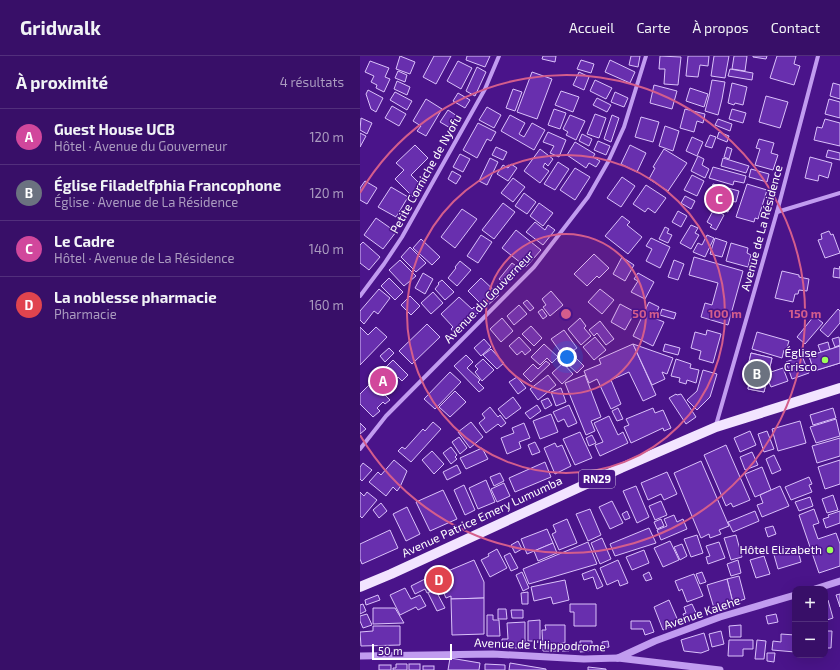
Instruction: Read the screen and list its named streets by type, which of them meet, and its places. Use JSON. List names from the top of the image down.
{
  "streets": {
    "main road": ["RN29", "Avenue Patrice Emery Lumumba"],
    "street": [
      "Petite Corniche de Nyofu",
      "Avenue de La Résidence",
      "Avenue du Gouverneur",
      "Avenue Kalehe",
      "Avenue de l'Hippodrome"
    ]
  },
  "crossings": [
    ["Avenue de La Résidence", "Avenue Patrice Emery Lumumba"],
    ["Avenue Kalehe", "Avenue de l'Hippodrome"]
  ],
  "places": ["Église Crisco", "Hôtel Elizabeth"],
  "scale_bar": "50 m",
  "page": {
    "header": "Gridwalk",
    "nav": [
      "Accueil",
      "Carte",
      "À propos",
      "Contact"
    ],
    "heading": ["À proximité", "4 résultats"],
    "list": [
      {
        "mark": "A",
        "name": "Guest House UCB",
        "note": "Hôtel · Avenue du Gouverneur",
        "value": "120 m"
      },
      {
        "mark": "B",
        "name": "Église Filadelfphia Francophone",
        "note": "Église · Avenue de La Résidence",
        "value": "120 m"
      },
      {
        "mark": "C",
        "name": "Le Cadre",
        "note": "Hôtel · Avenue de La Résidence",
        "value": "140 m"
      },
      {
        "mark": "D",
        "name": "La noblesse pharmacie",
        "note": "Pharmacie",
        "value": "160 m"
      }
    ],
    "pins": [
      "C",
      "B",
      "A",
      "D"
    ],
    "map_buttons": ["+", "−"],
    "scale": "50 m"
  },
  "rings": ["50 m", "100 m", "150 m"]
}
